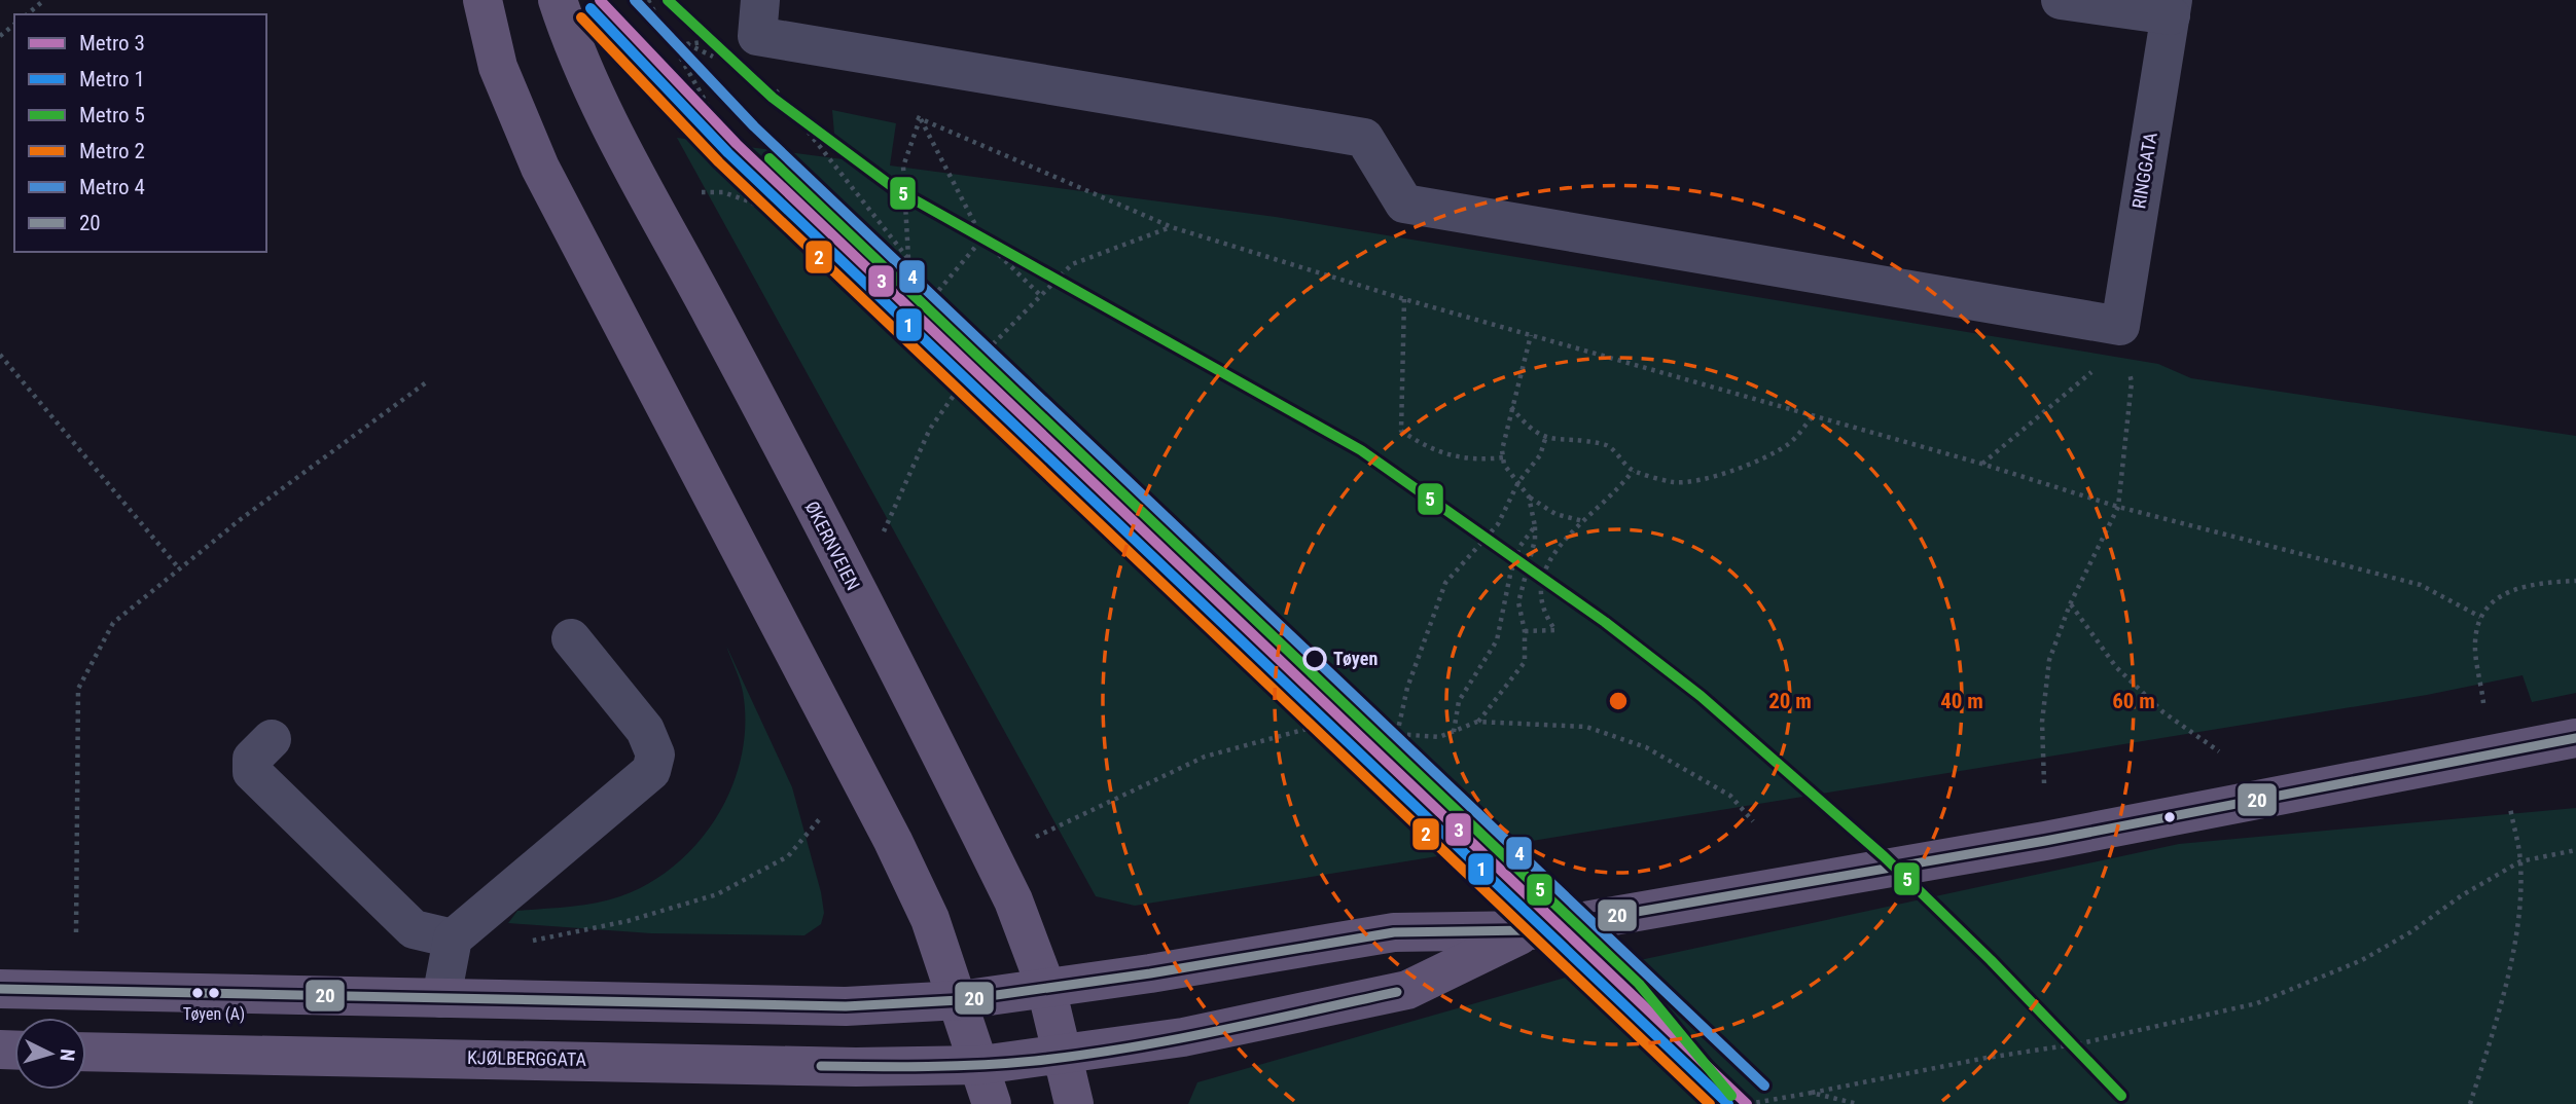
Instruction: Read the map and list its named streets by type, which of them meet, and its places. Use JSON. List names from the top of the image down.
{
  "streets": {
    "main road": ["ØKERNVEIEN", "KJØLBERGGATA"],
    "street": ["RINGGATA"]
  },
  "crossings": [
    ["ØKERNVEIEN", "KJØLBERGGATA"]
  ],
  "places": ["Tøyen", "Tøyen (A)"],
  "lines": [
    "metro line 3",
    "metro line 5",
    "metro line 4",
    "metro line 1",
    "metro line 2",
    "transit line 20"
  ],
  "legend": [
    "Metro 3",
    "Metro 1",
    "Metro 5",
    "Metro 2",
    "Metro 4",
    "20"
  ],
  "north": "right",
  "rings": ["20 m", "40 m", "60 m"]
}
